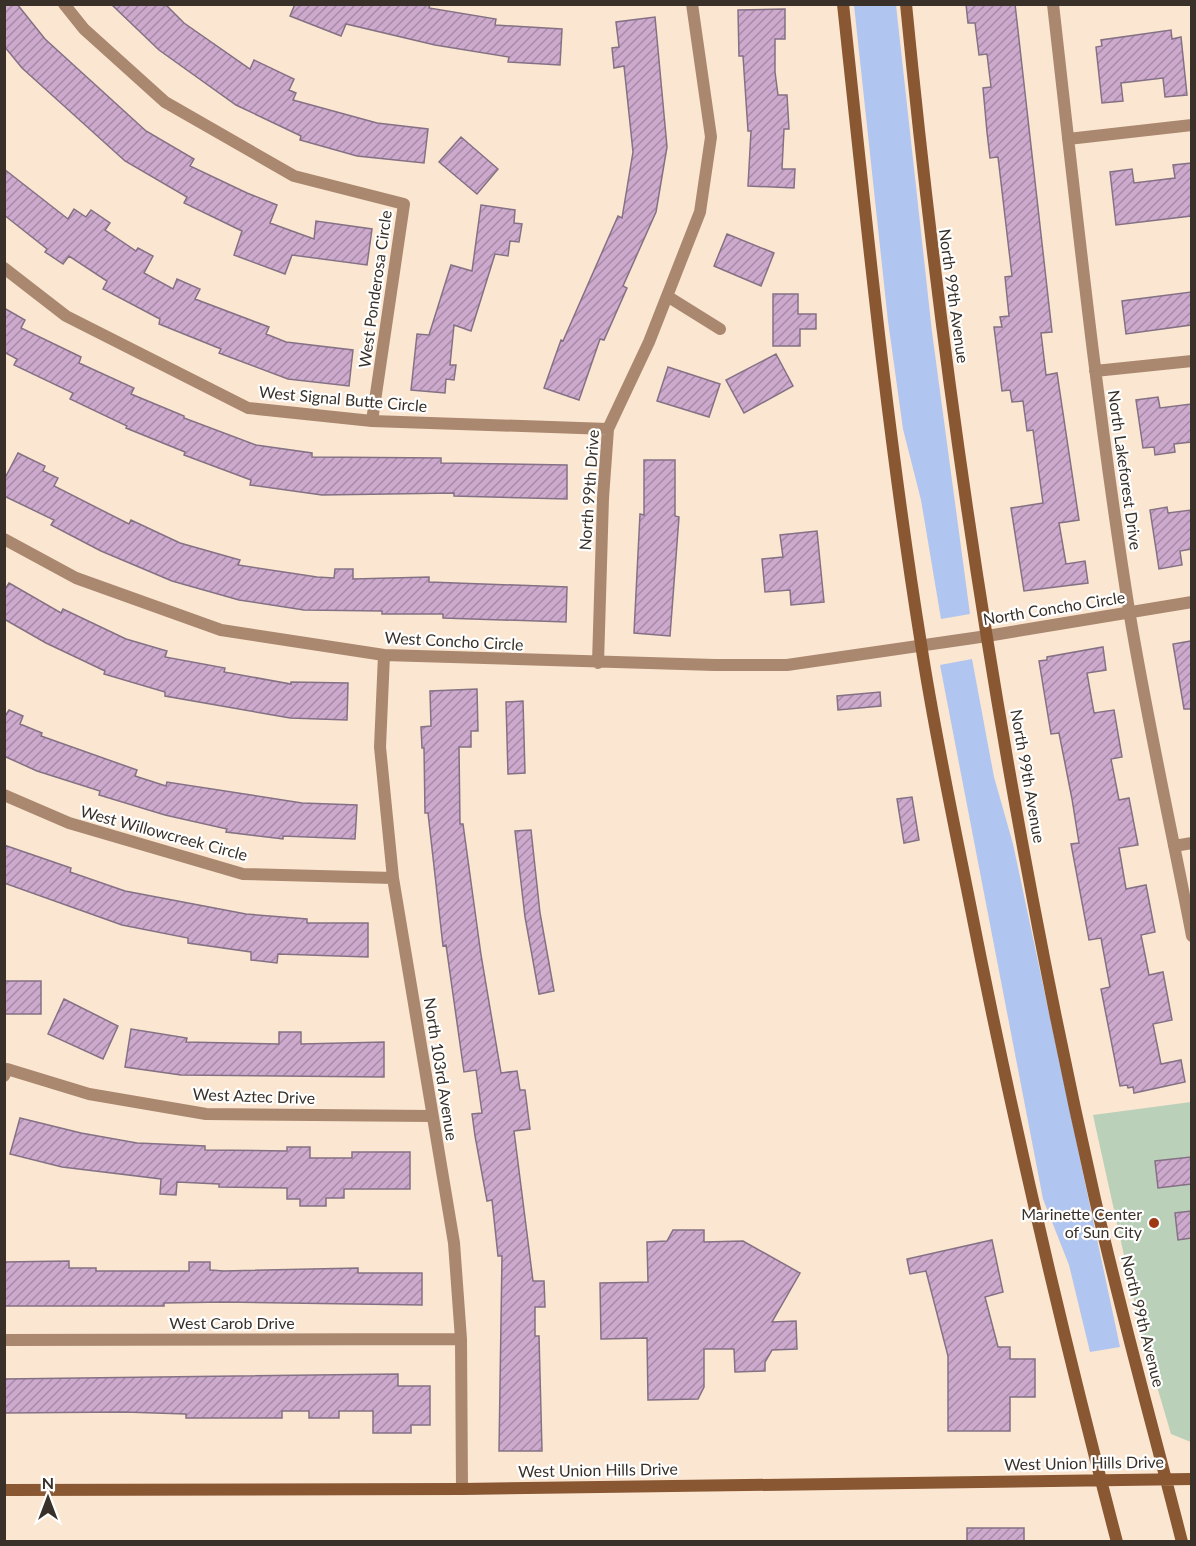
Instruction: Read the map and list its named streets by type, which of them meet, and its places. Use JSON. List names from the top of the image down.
{
  "streets": {
    "main road": ["North 99th Avenue", "West Union Hills Drive"],
    "street": [
      "West Ponderosa Circle",
      "West Signal Butte Circle",
      "North Lakeforest Drive",
      "North 99th Drive",
      "North Concho Circle",
      "West Concho Circle",
      "West Willowcreek Circle",
      "North 103rd Avenue",
      "West Aztec Drive",
      "West Carob Drive"
    ]
  },
  "crossings": [
    ["West Ponderosa Circle", "West Signal Butte Circle"],
    ["North 99th Avenue", "North Concho Circle"],
    ["North 99th Avenue", "West Union Hills Drive"],
    ["West Signal Butte Circle", "North 99th Drive"],
    ["North Lakeforest Drive", "North Concho Circle"],
    ["North 99th Drive", "West Concho Circle"],
    ["North Concho Circle", "West Concho Circle"],
    ["West Concho Circle", "North 103rd Avenue"],
    ["West Willowcreek Circle", "North 103rd Avenue"],
    ["North 103rd Avenue", "West Aztec Drive"],
    ["North 103rd Avenue", "West Carob Drive"],
    ["North 103rd Avenue", "West Union Hills Drive"]
  ],
  "places": ["Marinette Center of Sun City"],
  "north": "top"
}
